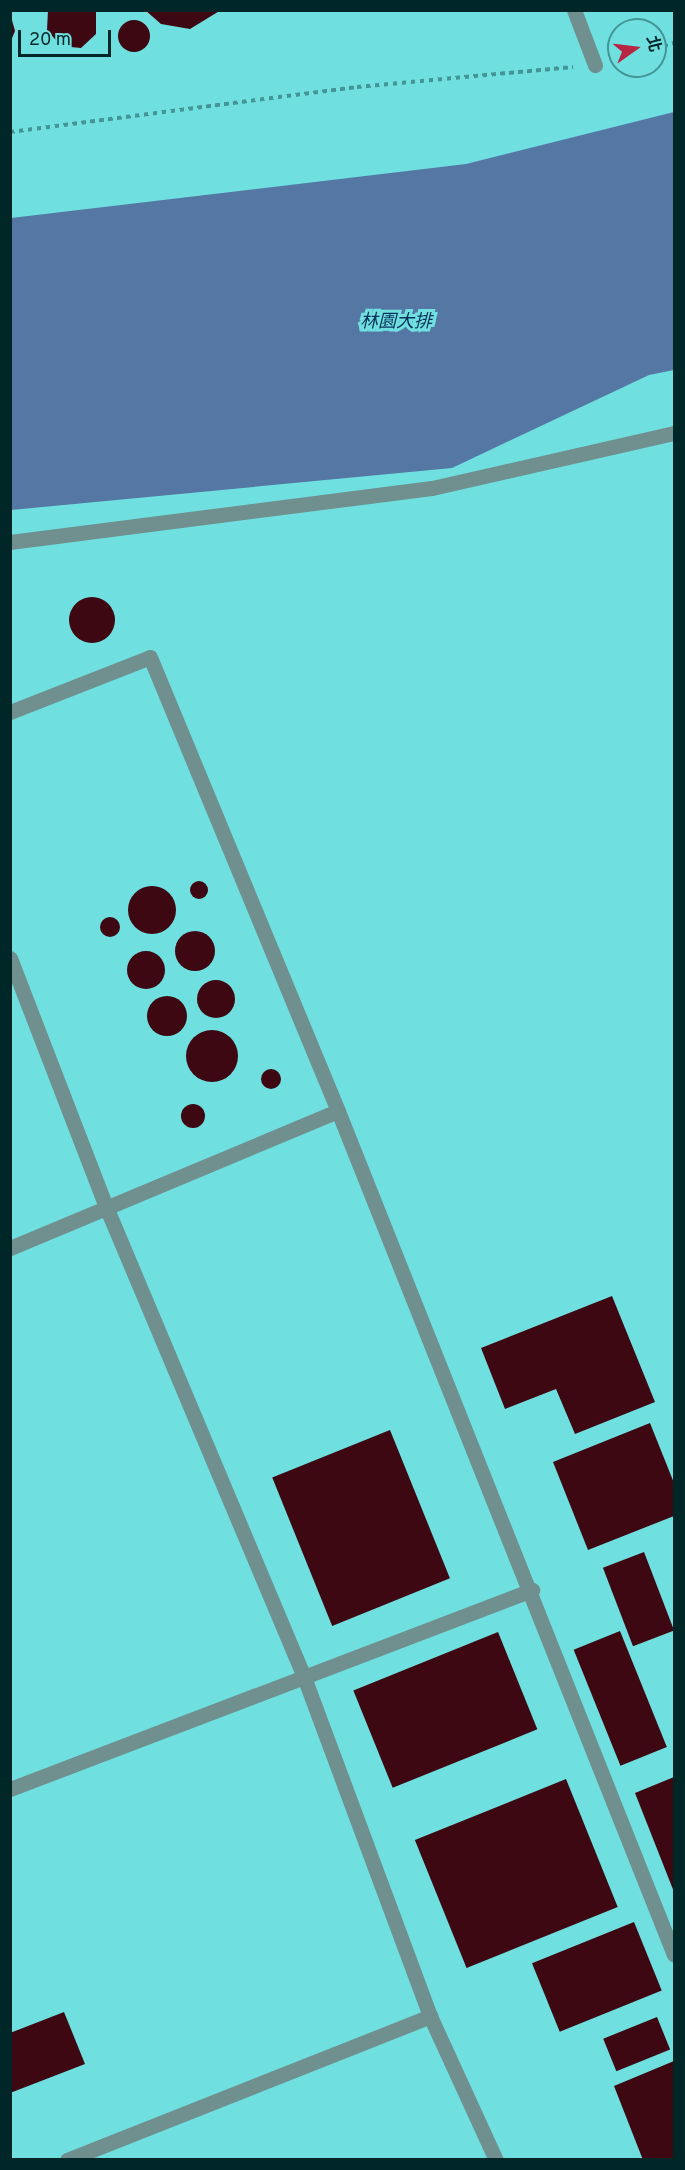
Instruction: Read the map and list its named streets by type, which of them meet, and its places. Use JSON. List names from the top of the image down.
{
  "water": ["林園大排"],
  "scale_bar": "20 m",
  "north": "right"
}
